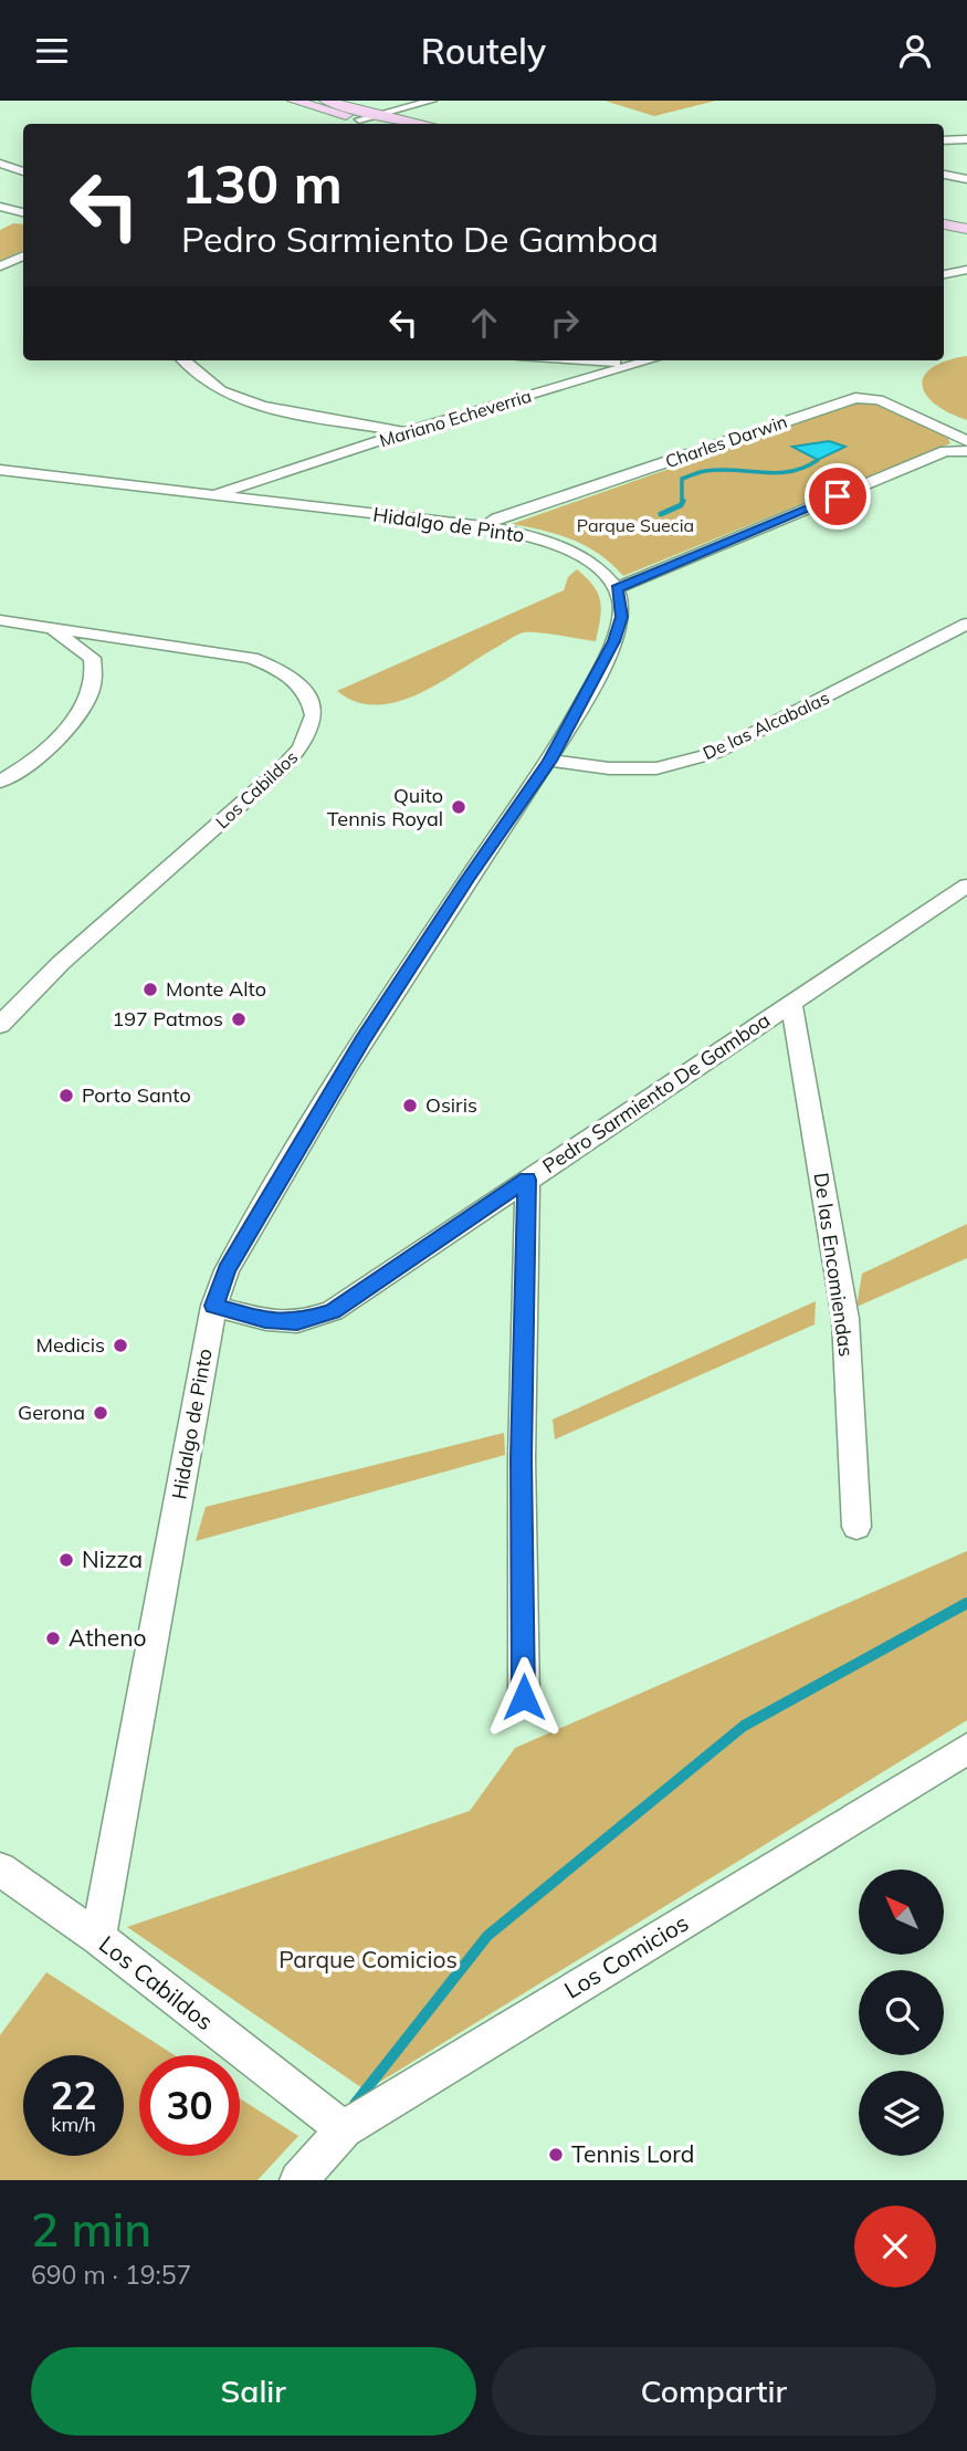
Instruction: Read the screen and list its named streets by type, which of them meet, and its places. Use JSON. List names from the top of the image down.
{
  "streets": {
    "street": [
      "Mariano Echeverria",
      "Charles Darwin",
      "Hidalgo de Pinto",
      "De las Alcabalas",
      "Los Cabildos",
      "Pedro Sarmiento De Gamboa",
      "De las Encomiendas",
      "Los Comicios"
    ]
  },
  "crossings": [
    ["Mariano Echeverria", "Hidalgo de Pinto"],
    ["Charles Darwin", "Hidalgo de Pinto"],
    ["Hidalgo de Pinto", "De las Alcabalas"],
    ["Hidalgo de Pinto", "Los Cabildos"],
    ["Hidalgo de Pinto", "Pedro Sarmiento De Gamboa"],
    ["Los Cabildos", "Los Comicios"],
    ["Pedro Sarmiento De Gamboa", "De las Encomiendas"]
  ],
  "parks": ["Parque Suecia", "Parque Comicios"],
  "places": [
    "Quito Tennis Royal",
    "Monte Alto",
    "197 Patmos",
    "Porto Santo",
    "Osiris",
    "Medicis",
    "Gerona",
    "Nizza",
    "Atheno",
    "Tennis Lord"
  ],
  "north": "top left",
  "page": {
    "header": "Routely",
    "turn": ["130 m", "Pedro Sarmiento De Gamboa"],
    "speed": "22 km/h",
    "limit": "30",
    "heading": ["2 min", "690 m · 19:57"],
    "buttons": ["Salir", "Compartir"]
  }
}
